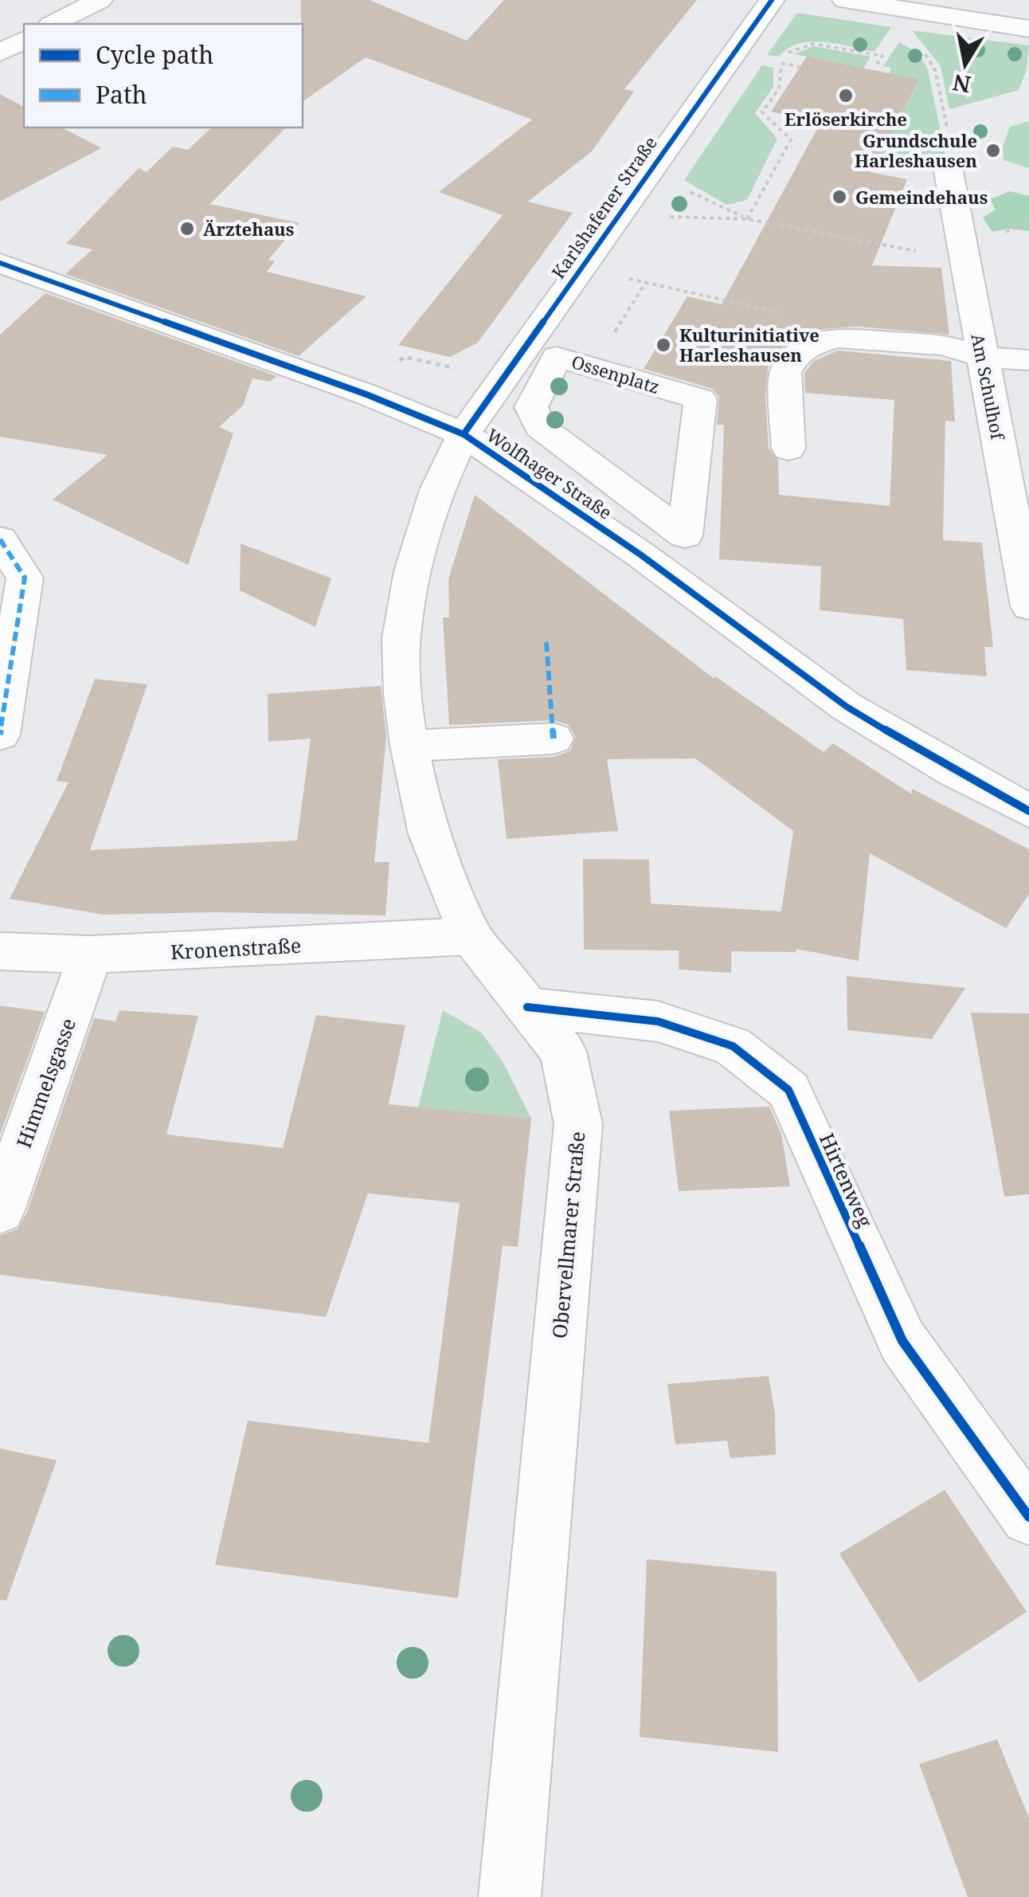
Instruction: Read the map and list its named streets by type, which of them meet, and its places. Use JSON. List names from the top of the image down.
{
  "streets": {
    "street": [
      "Karlshafener Straße",
      "Ossenplatz",
      "Am Schulhof",
      "Wolfhager Straße",
      "Kronenstraße",
      "Himmelsgasse",
      "Hirtenweg",
      "Obervellmarer Straße"
    ]
  },
  "crossings": [
    ["Karlshafener Straße", "Wolfhager Straße"],
    ["Karlshafener Straße", "Obervellmarer Straße"],
    ["Wolfhager Straße", "Obervellmarer Straße"],
    ["Kronenstraße", "Himmelsgasse"],
    ["Kronenstraße", "Obervellmarer Straße"],
    ["Hirtenweg", "Obervellmarer Straße"]
  ],
  "places": [
    "Erlöserkirche",
    "Grundschule Harleshausen",
    "Gemeindehaus",
    "Ärztehaus",
    "Kulturinitiative Harleshausen"
  ],
  "legend": ["Cycle path", "Path"],
  "north": "bottom"
}
